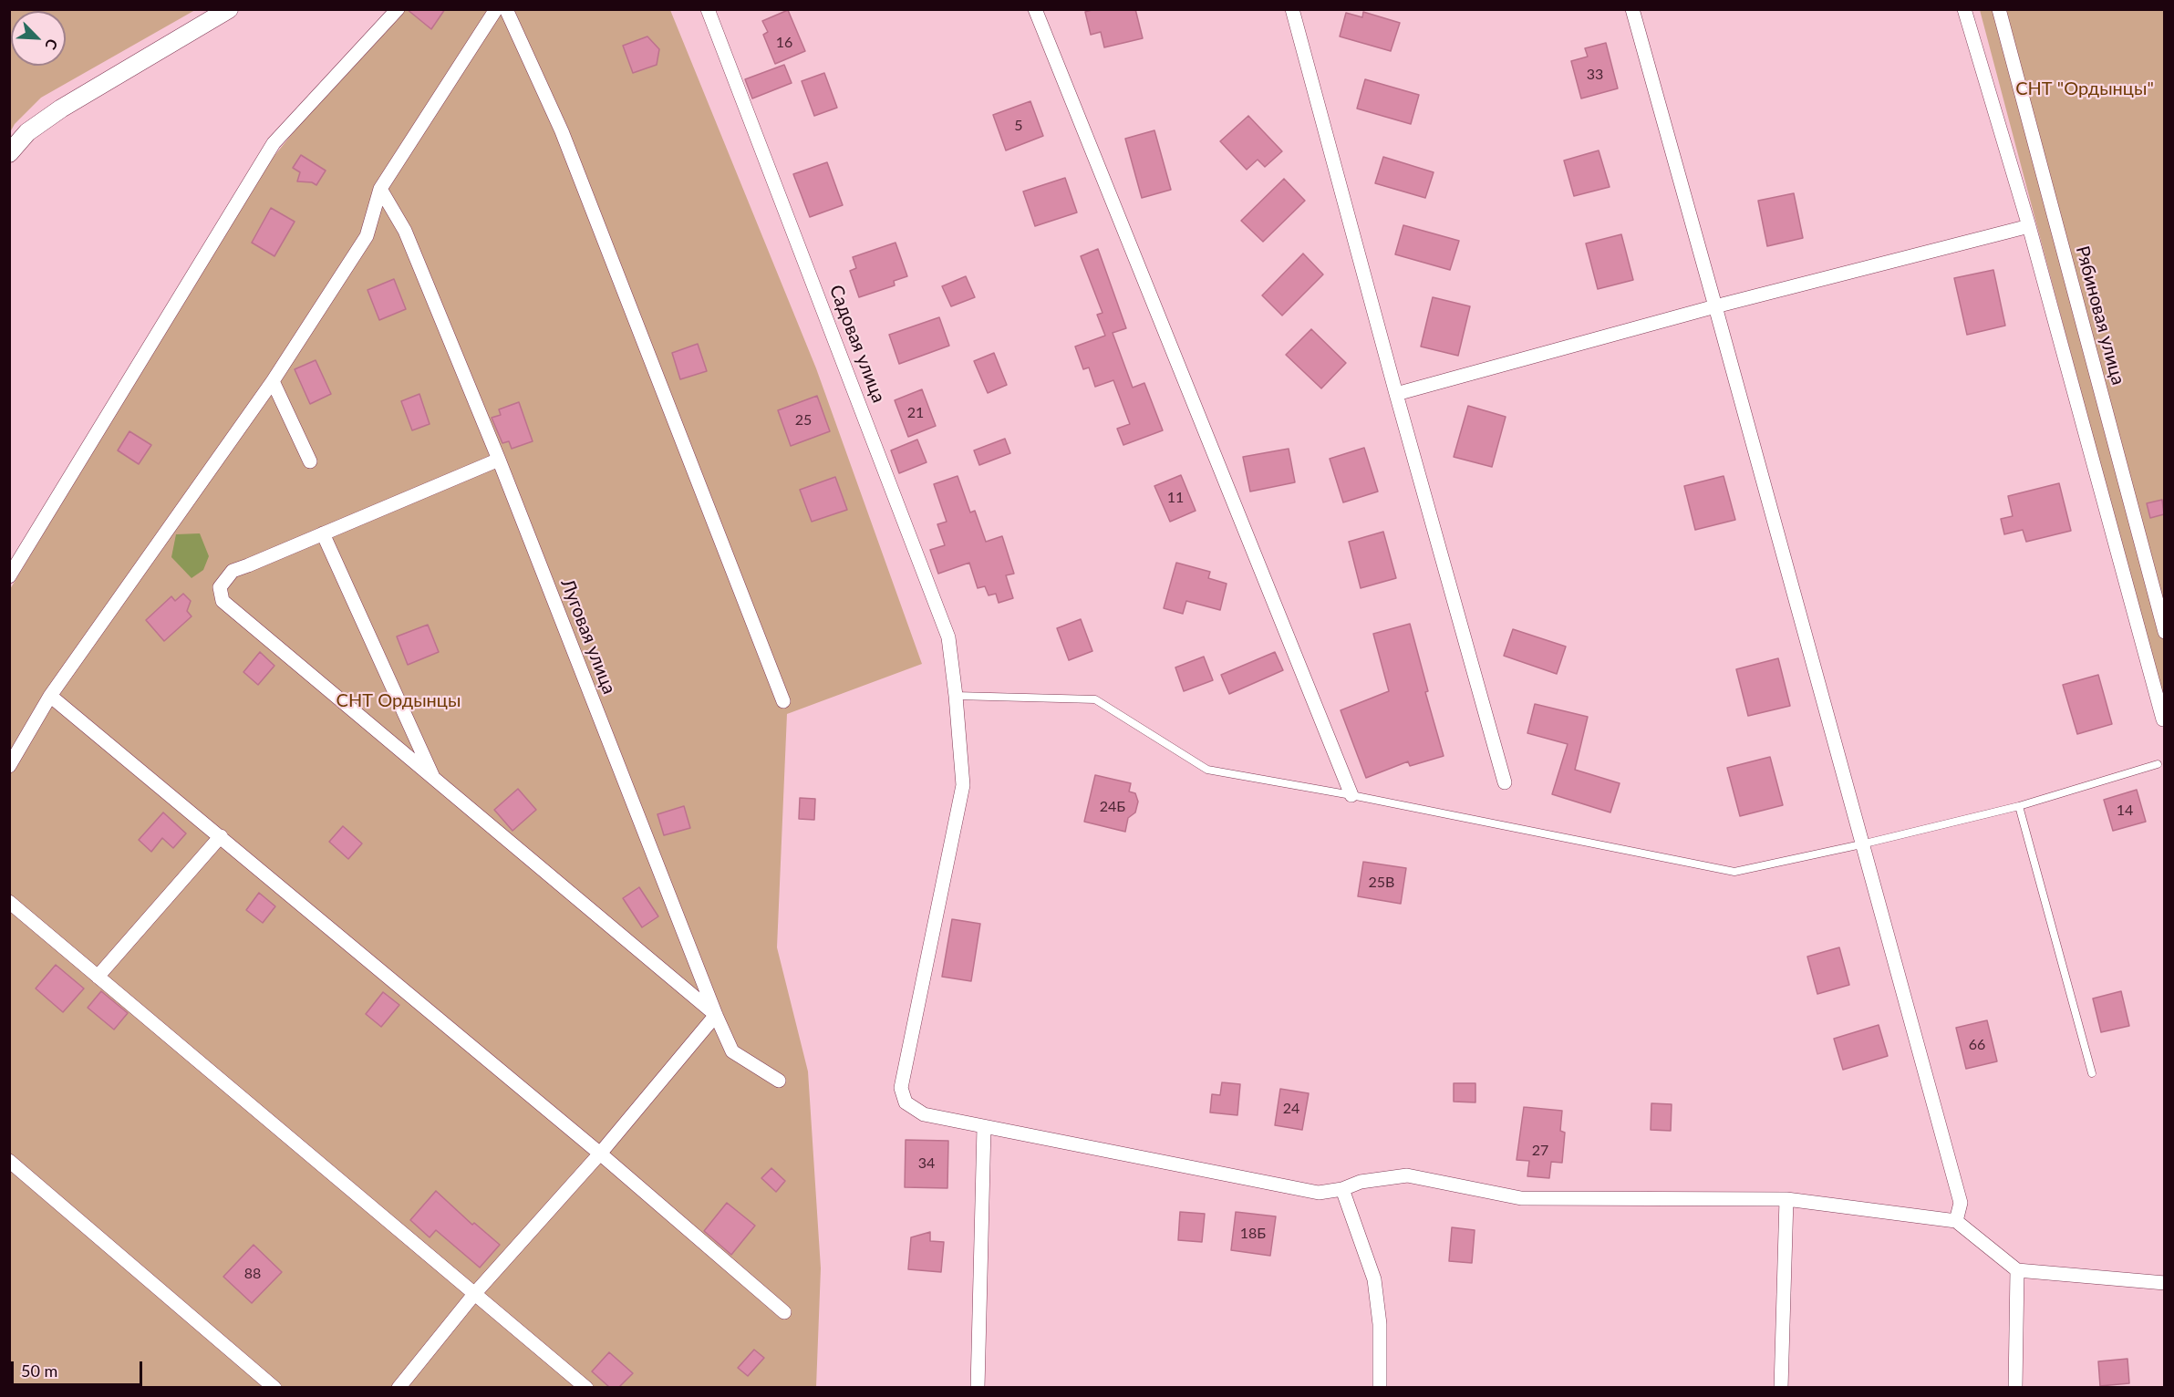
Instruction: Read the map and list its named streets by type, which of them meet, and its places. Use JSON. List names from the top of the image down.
{
  "streets": {
    "street": ["Рябиновая улица", "Садовая улица", "Луговая улица"]
  },
  "parks": ["СНТ \"Ордынцы\"", "СНТ Ордынцы"],
  "house_numbers": [
    "16",
    "33",
    "5",
    "21",
    "25",
    "11",
    "24Б",
    "14",
    "25В",
    "66",
    "24",
    "27",
    "34",
    "18Б",
    "88"
  ],
  "scale_bar": "50 m",
  "north": "bottom right"
}
